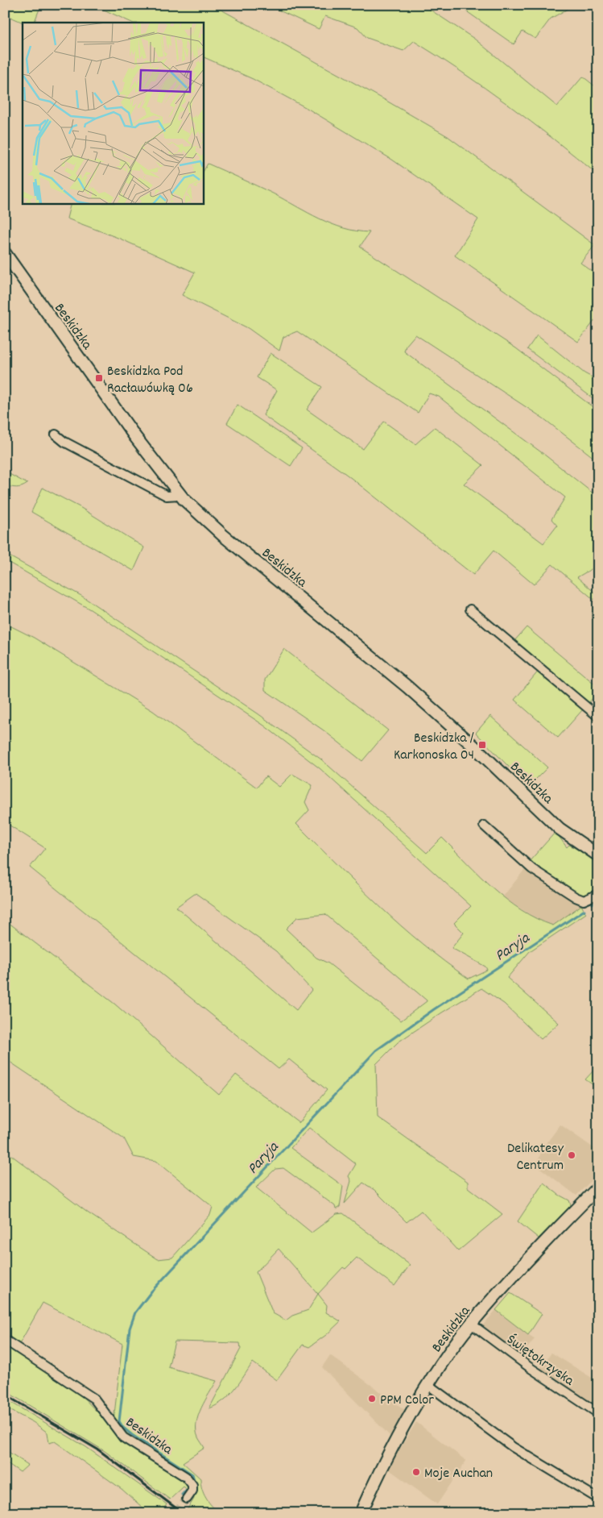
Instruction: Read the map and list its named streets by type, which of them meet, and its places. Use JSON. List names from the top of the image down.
{
  "streets": {
    "street": ["Beskidzka", "Świętokrzyska"]
  },
  "crossings": [
    ["Beskidzka", "Świętokrzyska"]
  ],
  "water": ["Paryja"],
  "places": {
    "transit": ["Beskidzka Pod Racławówką 06", "Beskidzka / Karkonoska 04"],
    "other": ["Delikatesy Centrum", "PPM Color", "Moje Auchan"]
  }
}
